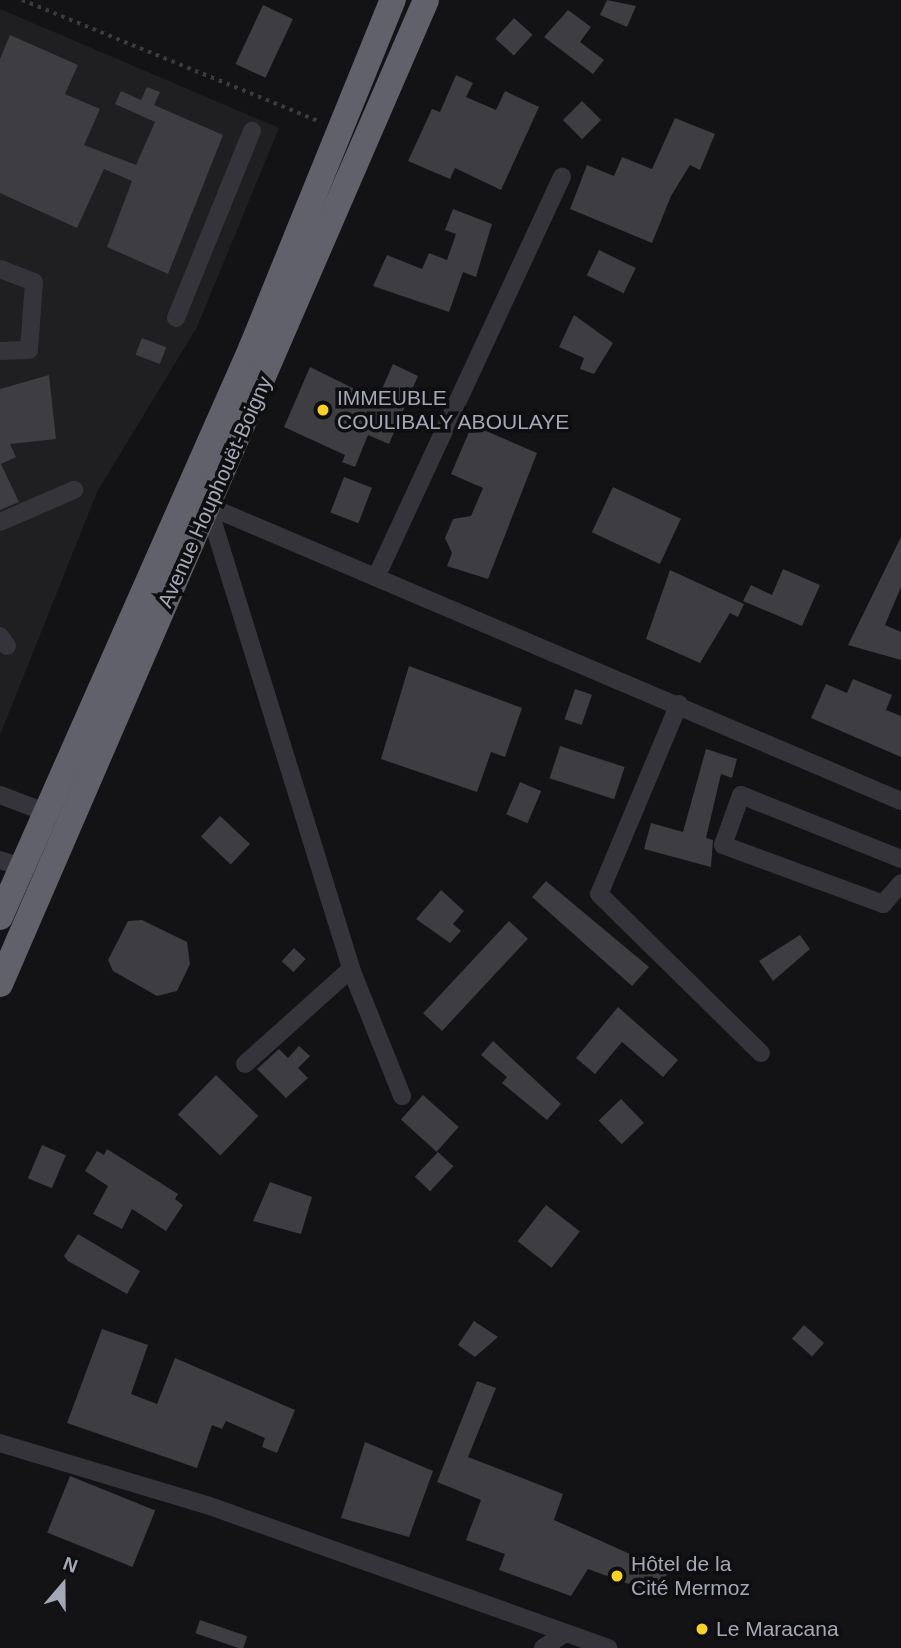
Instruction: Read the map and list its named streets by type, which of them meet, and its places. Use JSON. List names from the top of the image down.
{
  "streets": {
    "highway": ["Avenue Houphouët-Boigny"]
  },
  "places": ["IMMEUBLE COULIBALY ABOULAYE", "Hôtel de la Cité Mermoz", "Le Maracana"],
  "north": "top"
}
